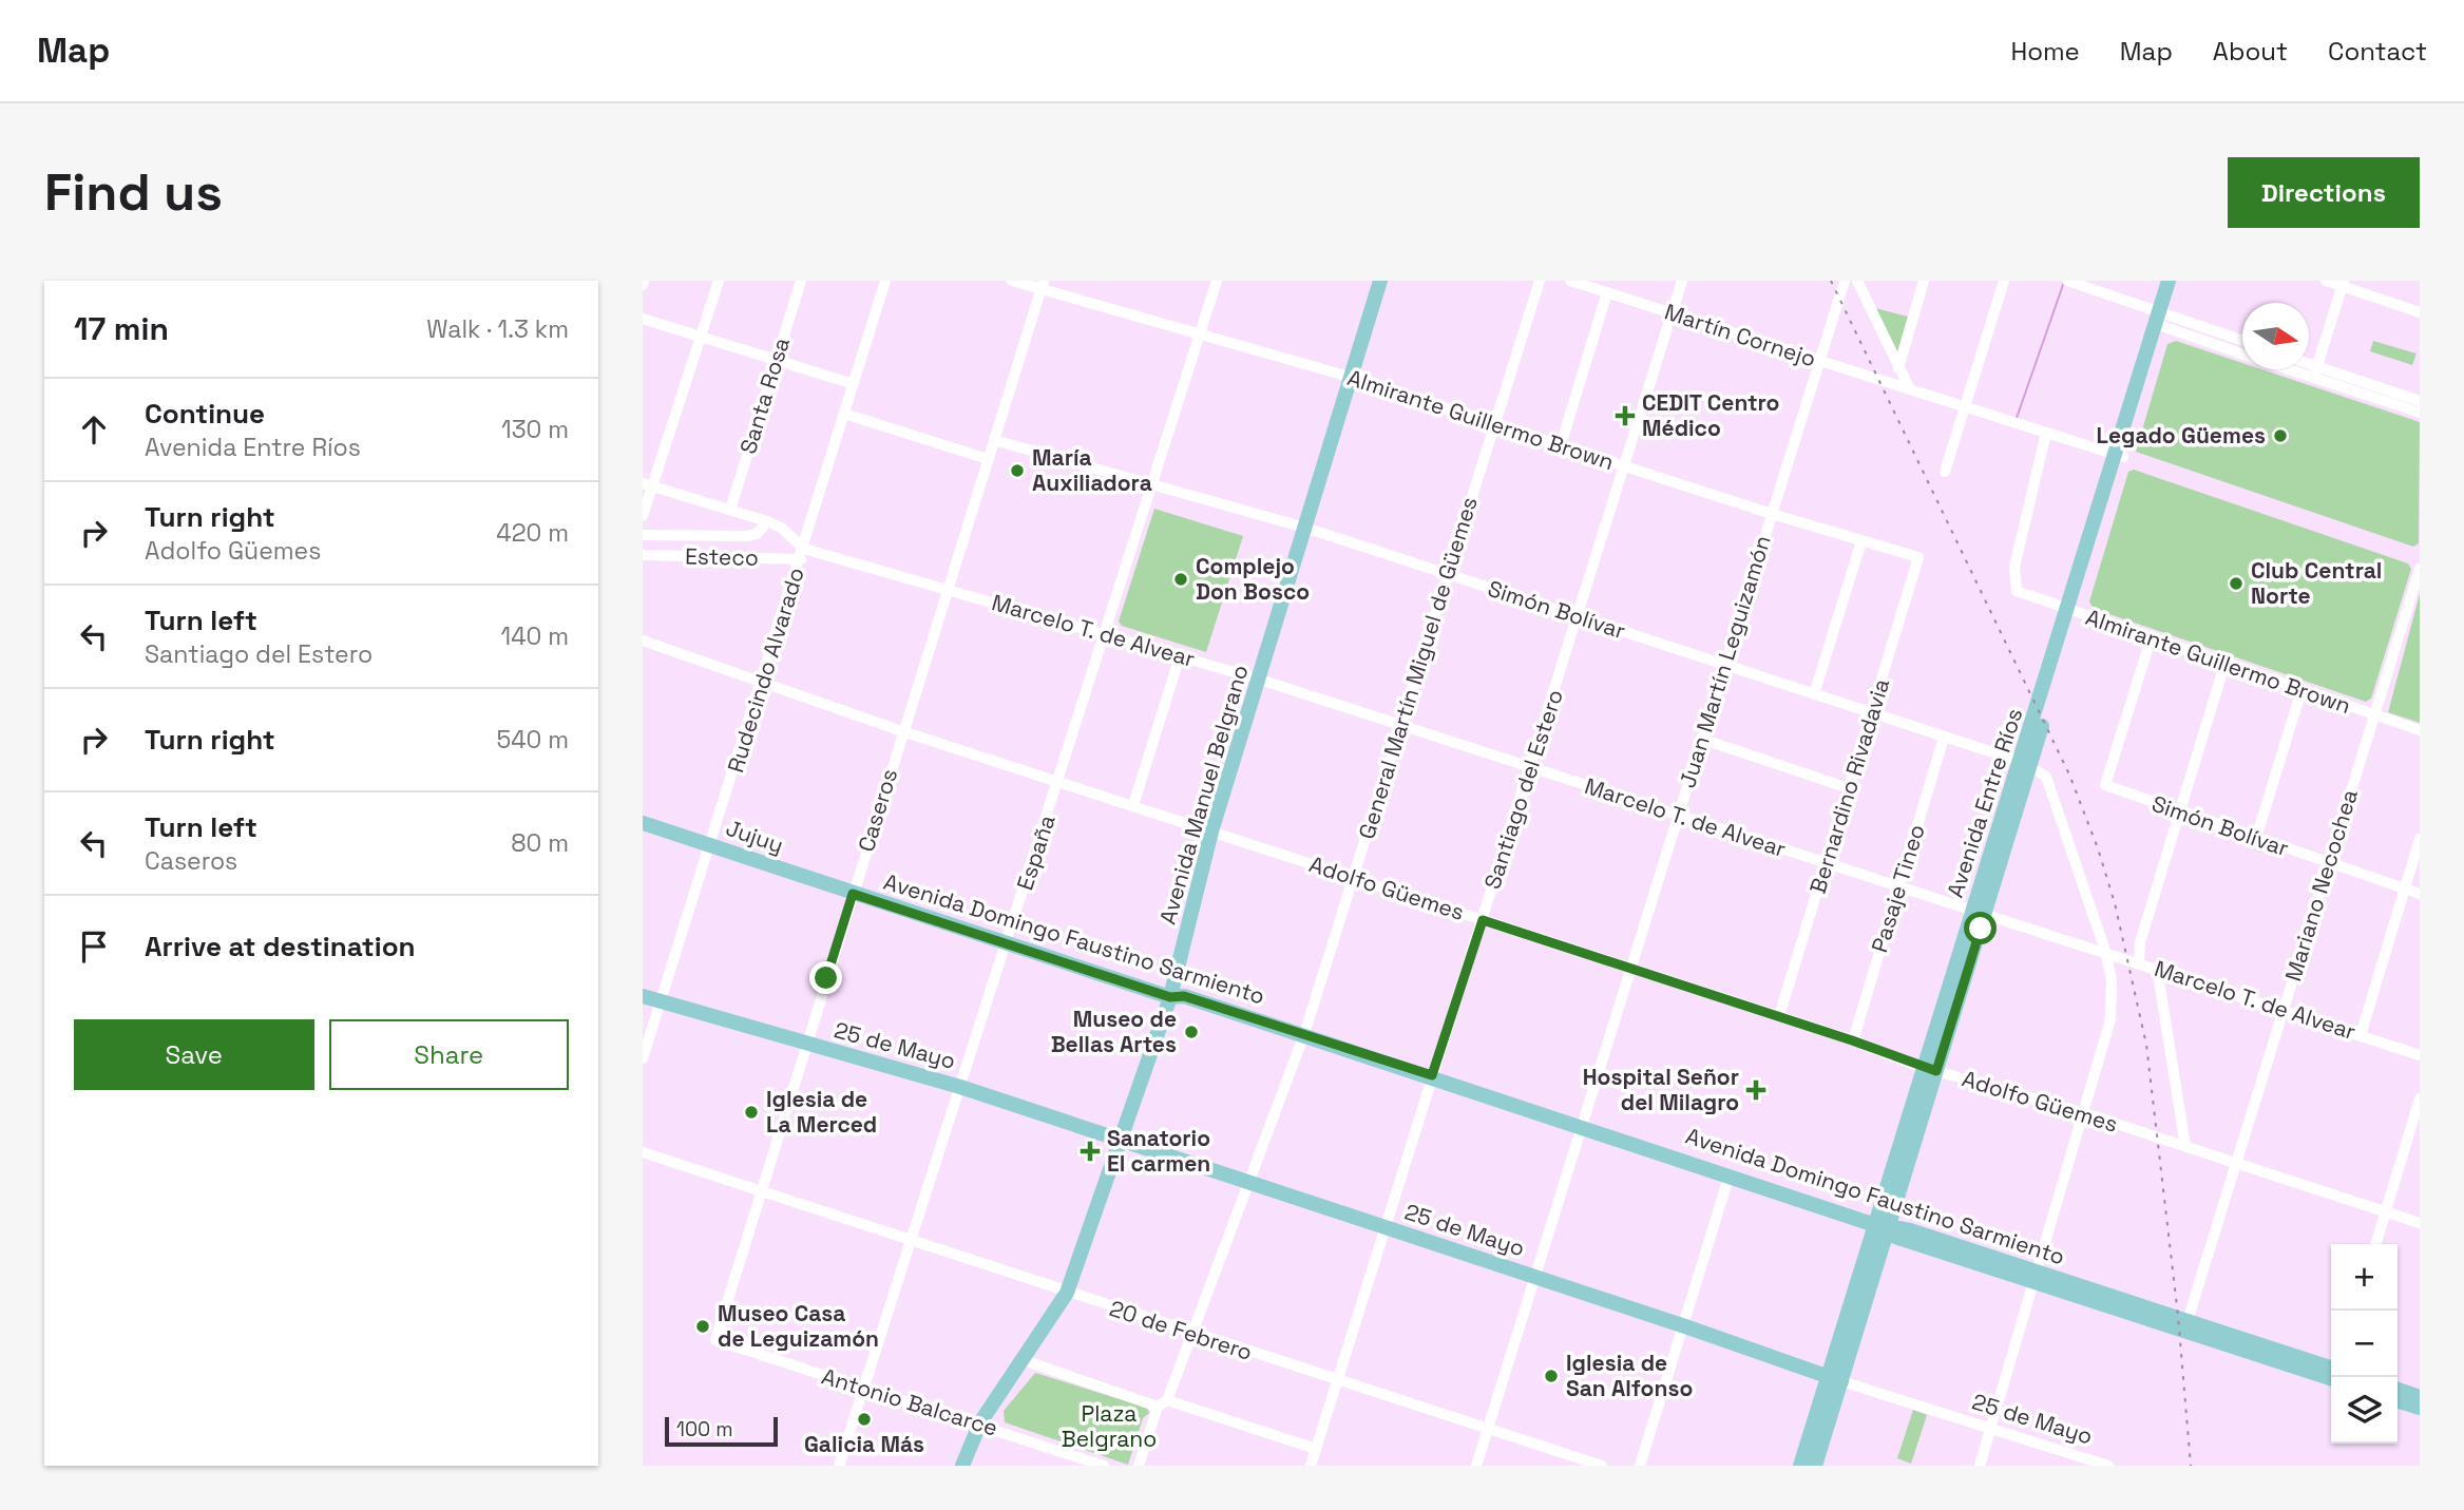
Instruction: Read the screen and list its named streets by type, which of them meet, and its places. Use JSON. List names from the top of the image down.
{
  "streets": {
    "main road": [
      "Avenida Manuel Belgrano",
      "Avenida Entre Ríos",
      "Jujuy",
      "Avenida Domingo Faustino Sarmiento",
      "25 de Mayo"
    ],
    "street": [
      "Martín Cornejo",
      "Santa Rosa",
      "Almirante Guillermo Brown",
      "Esteco",
      "Simón Bolívar",
      "Marcelo T. de Alvear",
      "Juan Martín Leguizamón",
      "General Martín Miguel de Güemes",
      "Rudecindo Alvarado",
      "Bernardino Rivadavia",
      "Santiago del Estero",
      "Caseros",
      "España",
      "Mariano Necochea",
      "Adolfo Güemes",
      "Pasaje Tineo",
      "20 de Febrero",
      "Antonio Balcarce"
    ]
  },
  "crossings": [
    ["Martín Cornejo", "Almirante Guillermo Brown"],
    ["Martín Cornejo", "Juan Martín Leguizamón"],
    ["Martín Cornejo", "Santiago del Estero"],
    ["Martín Cornejo", "Avenida Entre Ríos"],
    ["Almirante Guillermo Brown", "Simón Bolívar"],
    ["Almirante Guillermo Brown", "Juan Martín Leguizamón"],
    ["Almirante Guillermo Brown", "General Martín Miguel de Güemes"],
    ["Almirante Guillermo Brown", "Bernardino Rivadavia"],
    ["Almirante Guillermo Brown", "Santiago del Estero"],
    ["Almirante Guillermo Brown", "Avenida Manuel Belgrano"],
    ["Almirante Guillermo Brown", "Avenida Entre Ríos"],
    ["Almirante Guillermo Brown", "Caseros"],
    ["Almirante Guillermo Brown", "España"],
    ["Almirante Guillermo Brown", "Mariano Necochea"],
    ["Esteco", "Marcelo T. de Alvear"],
    ["Esteco", "Rudecindo Alvarado"],
    ["Simón Bolívar", "Juan Martín Leguizamón"],
    ["Simón Bolívar", "General Martín Miguel de Güemes"],
    ["Simón Bolívar", "Bernardino Rivadavia"],
    ["Simón Bolívar", "Santiago del Estero"],
    ["Simón Bolívar", "Avenida Manuel Belgrano"],
    ["Simón Bolívar", "Avenida Entre Ríos"],
    ["Simón Bolívar", "Caseros"],
    ["Simón Bolívar", "España"],
    ["Simón Bolívar", "Mariano Necochea"],
    ["Simón Bolívar", "Pasaje Tineo"],
    ["Marcelo T. de Alvear", "Juan Martín Leguizamón"],
    ["Marcelo T. de Alvear", "General Martín Miguel de Güemes"],
    ["Marcelo T. de Alvear", "Rudecindo Alvarado"],
    ["Marcelo T. de Alvear", "Bernardino Rivadavia"],
    ["Marcelo T. de Alvear", "Santiago del Estero"],
    ["Marcelo T. de Alvear", "Avenida Manuel Belgrano"],
    ["Marcelo T. de Alvear", "Avenida Entre Ríos"],
    ["Marcelo T. de Alvear", "Caseros"],
    ["Marcelo T. de Alvear", "España"],
    ["Marcelo T. de Alvear", "Mariano Necochea"],
    ["Marcelo T. de Alvear", "Pasaje Tineo"],
    ["Juan Martín Leguizamón", "Adolfo Güemes"],
    ["Juan Martín Leguizamón", "Avenida Domingo Faustino Sarmiento"],
    ["Juan Martín Leguizamón", "25 de Mayo"],
    ["Juan Martín Leguizamón", "20 de Febrero"],
    ["General Martín Miguel de Güemes", "Adolfo Güemes"],
    ["General Martín Miguel de Güemes", "Avenida Domingo Faustino Sarmiento"],
    ["General Martín Miguel de Güemes", "25 de Mayo"],
    ["General Martín Miguel de Güemes", "20 de Febrero"],
    ["Rudecindo Alvarado", "Jujuy"],
    ["Rudecindo Alvarado", "Adolfo Güemes"],
    ["Rudecindo Alvarado", "25 de Mayo"],
    ["Bernardino Rivadavia", "Adolfo Güemes"],
    ["Santiago del Estero", "Adolfo Güemes"],
    ["Santiago del Estero", "Avenida Domingo Faustino Sarmiento"],
    ["Santiago del Estero", "25 de Mayo"],
    ["Santiago del Estero", "20 de Febrero"],
    ["Avenida Manuel Belgrano", "Adolfo Güemes"],
    ["Avenida Manuel Belgrano", "Avenida Domingo Faustino Sarmiento"],
    ["Avenida Manuel Belgrano", "25 de Mayo"],
    ["Avenida Manuel Belgrano", "20 de Febrero"],
    ["Avenida Manuel Belgrano", "Antonio Balcarce"],
    ["Avenida Entre Ríos", "Adolfo Güemes"],
    ["Avenida Entre Ríos", "Avenida Domingo Faustino Sarmiento"],
    ["Avenida Entre Ríos", "25 de Mayo"],
    ["Caseros", "Jujuy"],
    ["Caseros", "Adolfo Güemes"],
    ["Caseros", "Avenida Domingo Faustino Sarmiento"],
    ["Caseros", "25 de Mayo"],
    ["Caseros", "20 de Febrero"],
    ["Caseros", "Antonio Balcarce"],
    ["Jujuy", "Avenida Domingo Faustino Sarmiento"],
    ["España", "Adolfo Güemes"],
    ["España", "Avenida Domingo Faustino Sarmiento"],
    ["España", "25 de Mayo"],
    ["España", "20 de Febrero"],
    ["España", "Antonio Balcarce"],
    ["Mariano Necochea", "Adolfo Güemes"],
    ["Mariano Necochea", "Avenida Domingo Faustino Sarmiento"],
    ["Adolfo Güemes", "Pasaje Tineo"]
  ],
  "parks": ["Plaza Belgrano"],
  "places": {
    "health": ["CEDIT Centro Médico", "Hospital Señor del Milagro", "Sanatorio El carmen"],
    "other": [
      "Legado Güemes",
      "María Auxiliadora",
      "Complejo Don Bosco",
      "Club Central Norte",
      "Museo de Bellas Artes",
      "Iglesia de La Merced",
      "Museo Casa de Leguizamón",
      "Iglesia de San Alfonso",
      "Galicia Más"
    ]
  },
  "scale_bar": "100 m",
  "north": "right",
  "page": {
    "header": "Map",
    "nav": [
      "Home",
      "Map",
      "About",
      "Contact"
    ],
    "buttons": [
      "Directions",
      ["Save", "Share"]
    ],
    "title": "Find us",
    "heading": ["17 min", "Walk · 1.3 km"],
    "list": [
      ["Continue", "Avenida Entre Ríos", "130 m"],
      ["Turn right", "Adolfo Güemes", "420 m"],
      ["Turn left", "Santiago del Estero", "140 m"],
      ["Turn right", "540 m"],
      ["Turn left", "Caseros", "80 m"],
      "Arrive at destination"
    ],
    "map_buttons": ["+", "−"],
    "scale": "100 m"
  }
}
